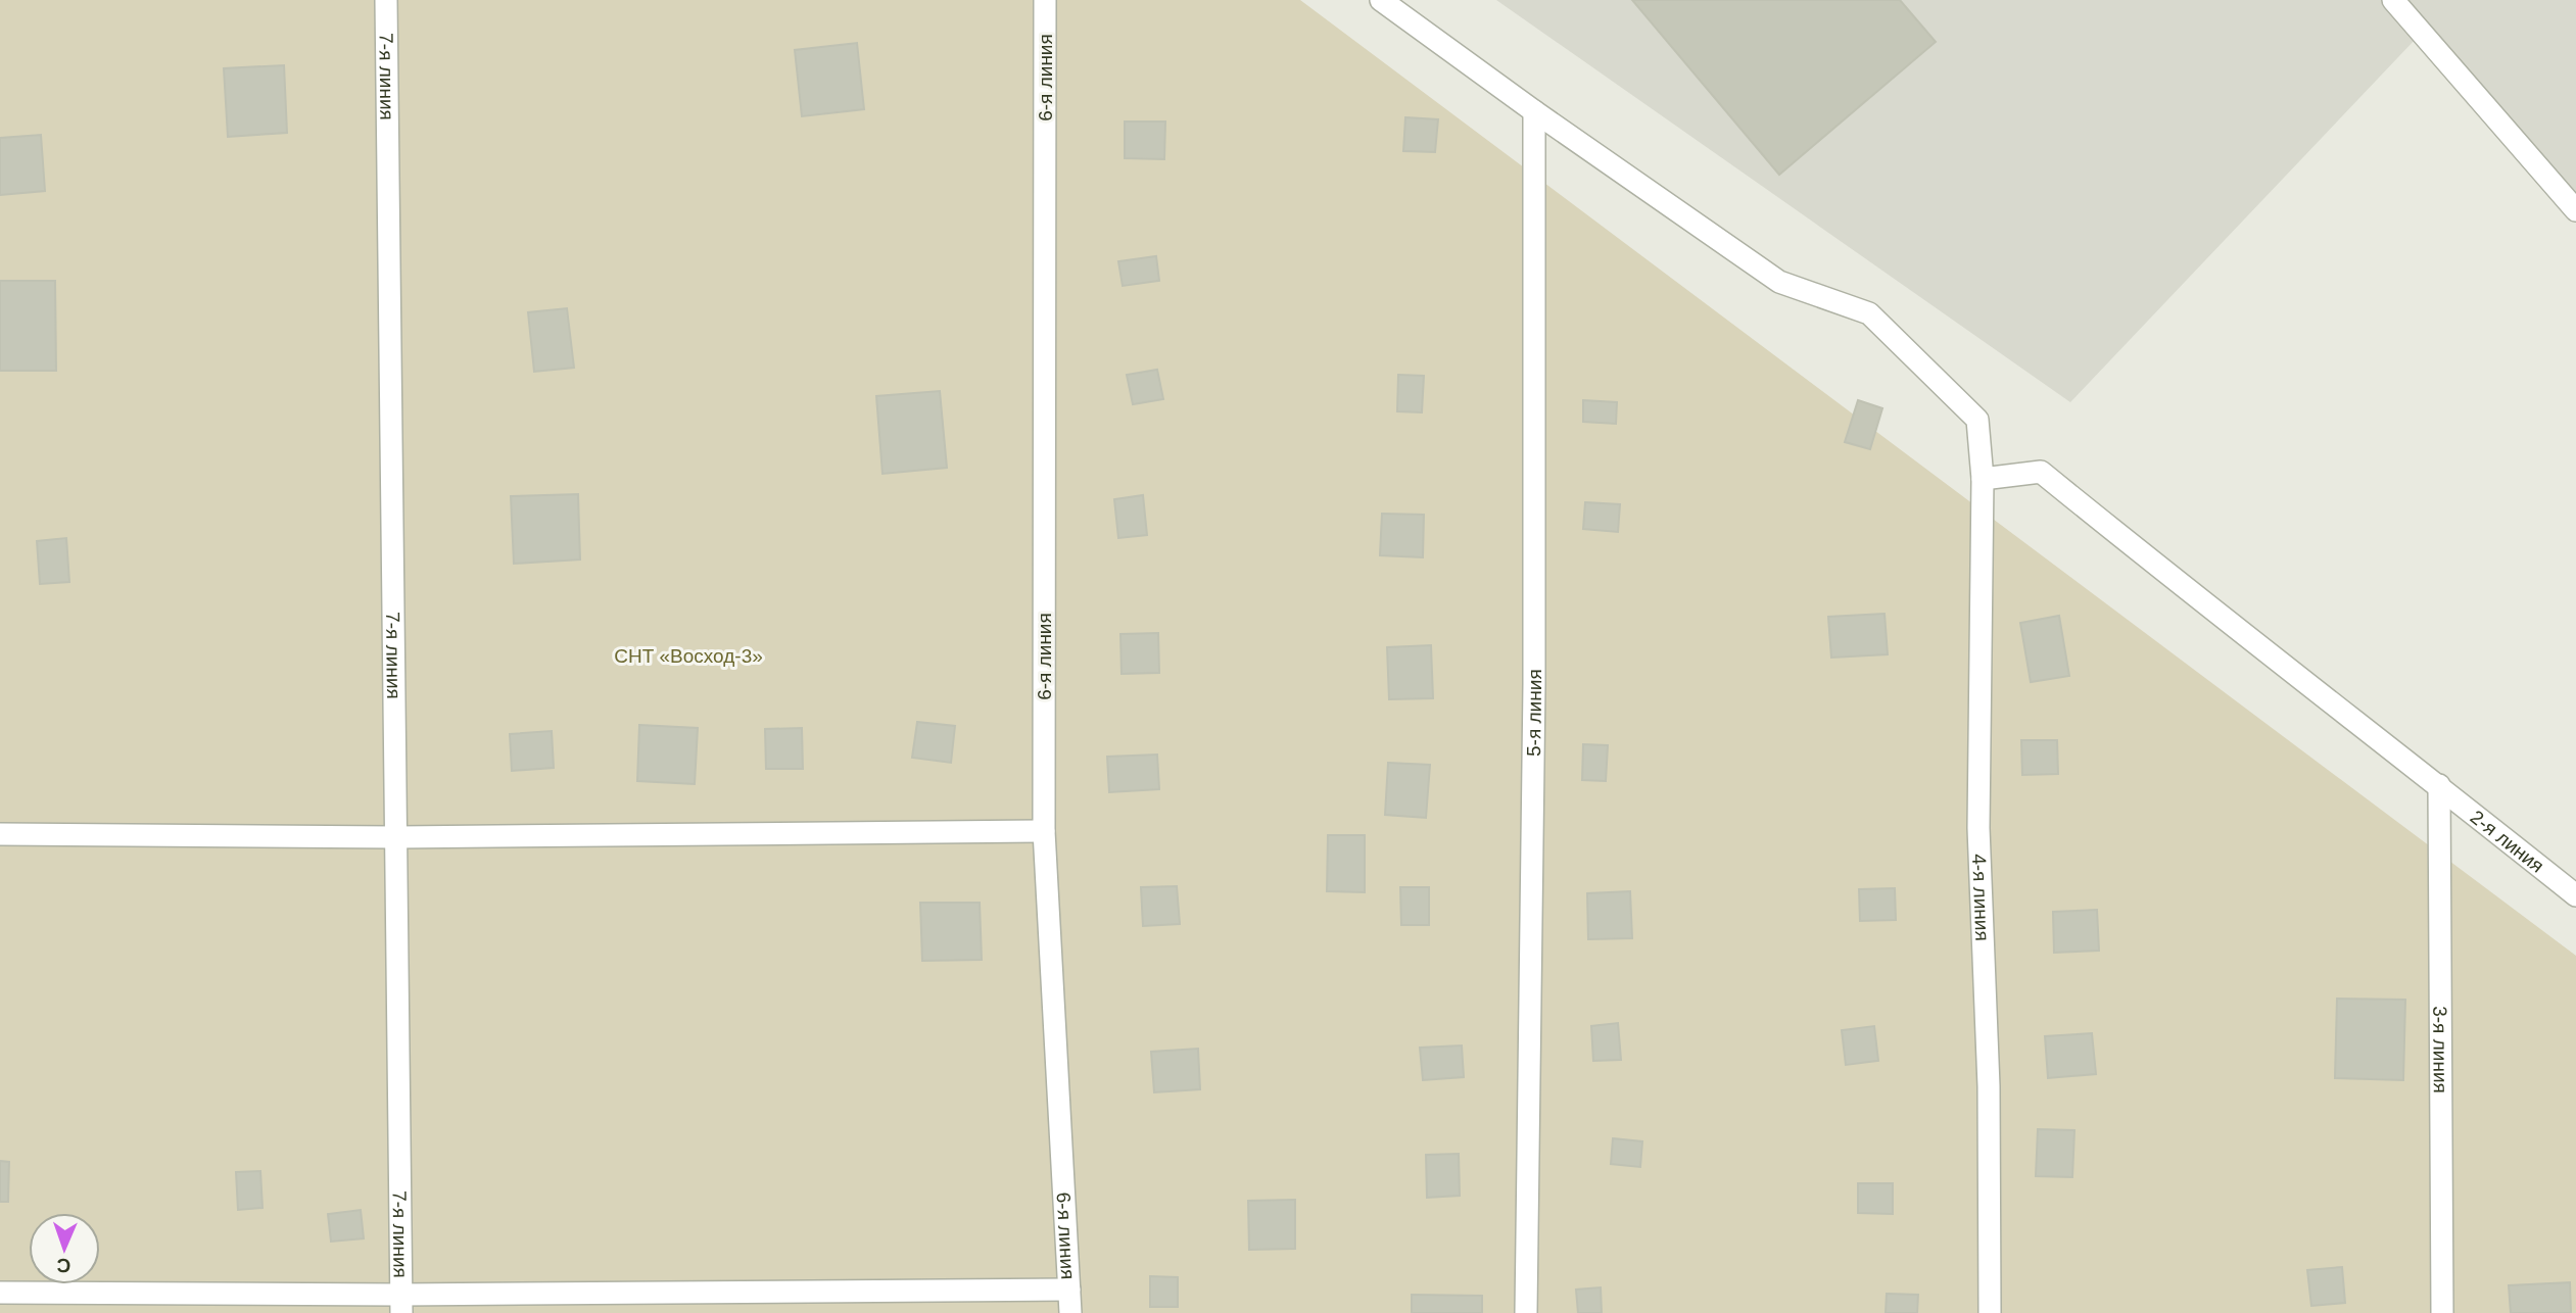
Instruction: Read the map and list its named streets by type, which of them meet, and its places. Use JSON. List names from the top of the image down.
{
  "streets": {
    "street": [
      "7-я линия",
      "6-я линия",
      "5-я линия",
      "2-я линия",
      "4-я линия",
      "3-я линия"
    ]
  },
  "crossings": [
    ["5-я линия", "4-я линия"],
    ["2-я линия", "4-я линия"],
    ["2-я линия", "3-я линия"]
  ],
  "parks": ["СНТ «Восход-3»"],
  "north": "bottom"
}
